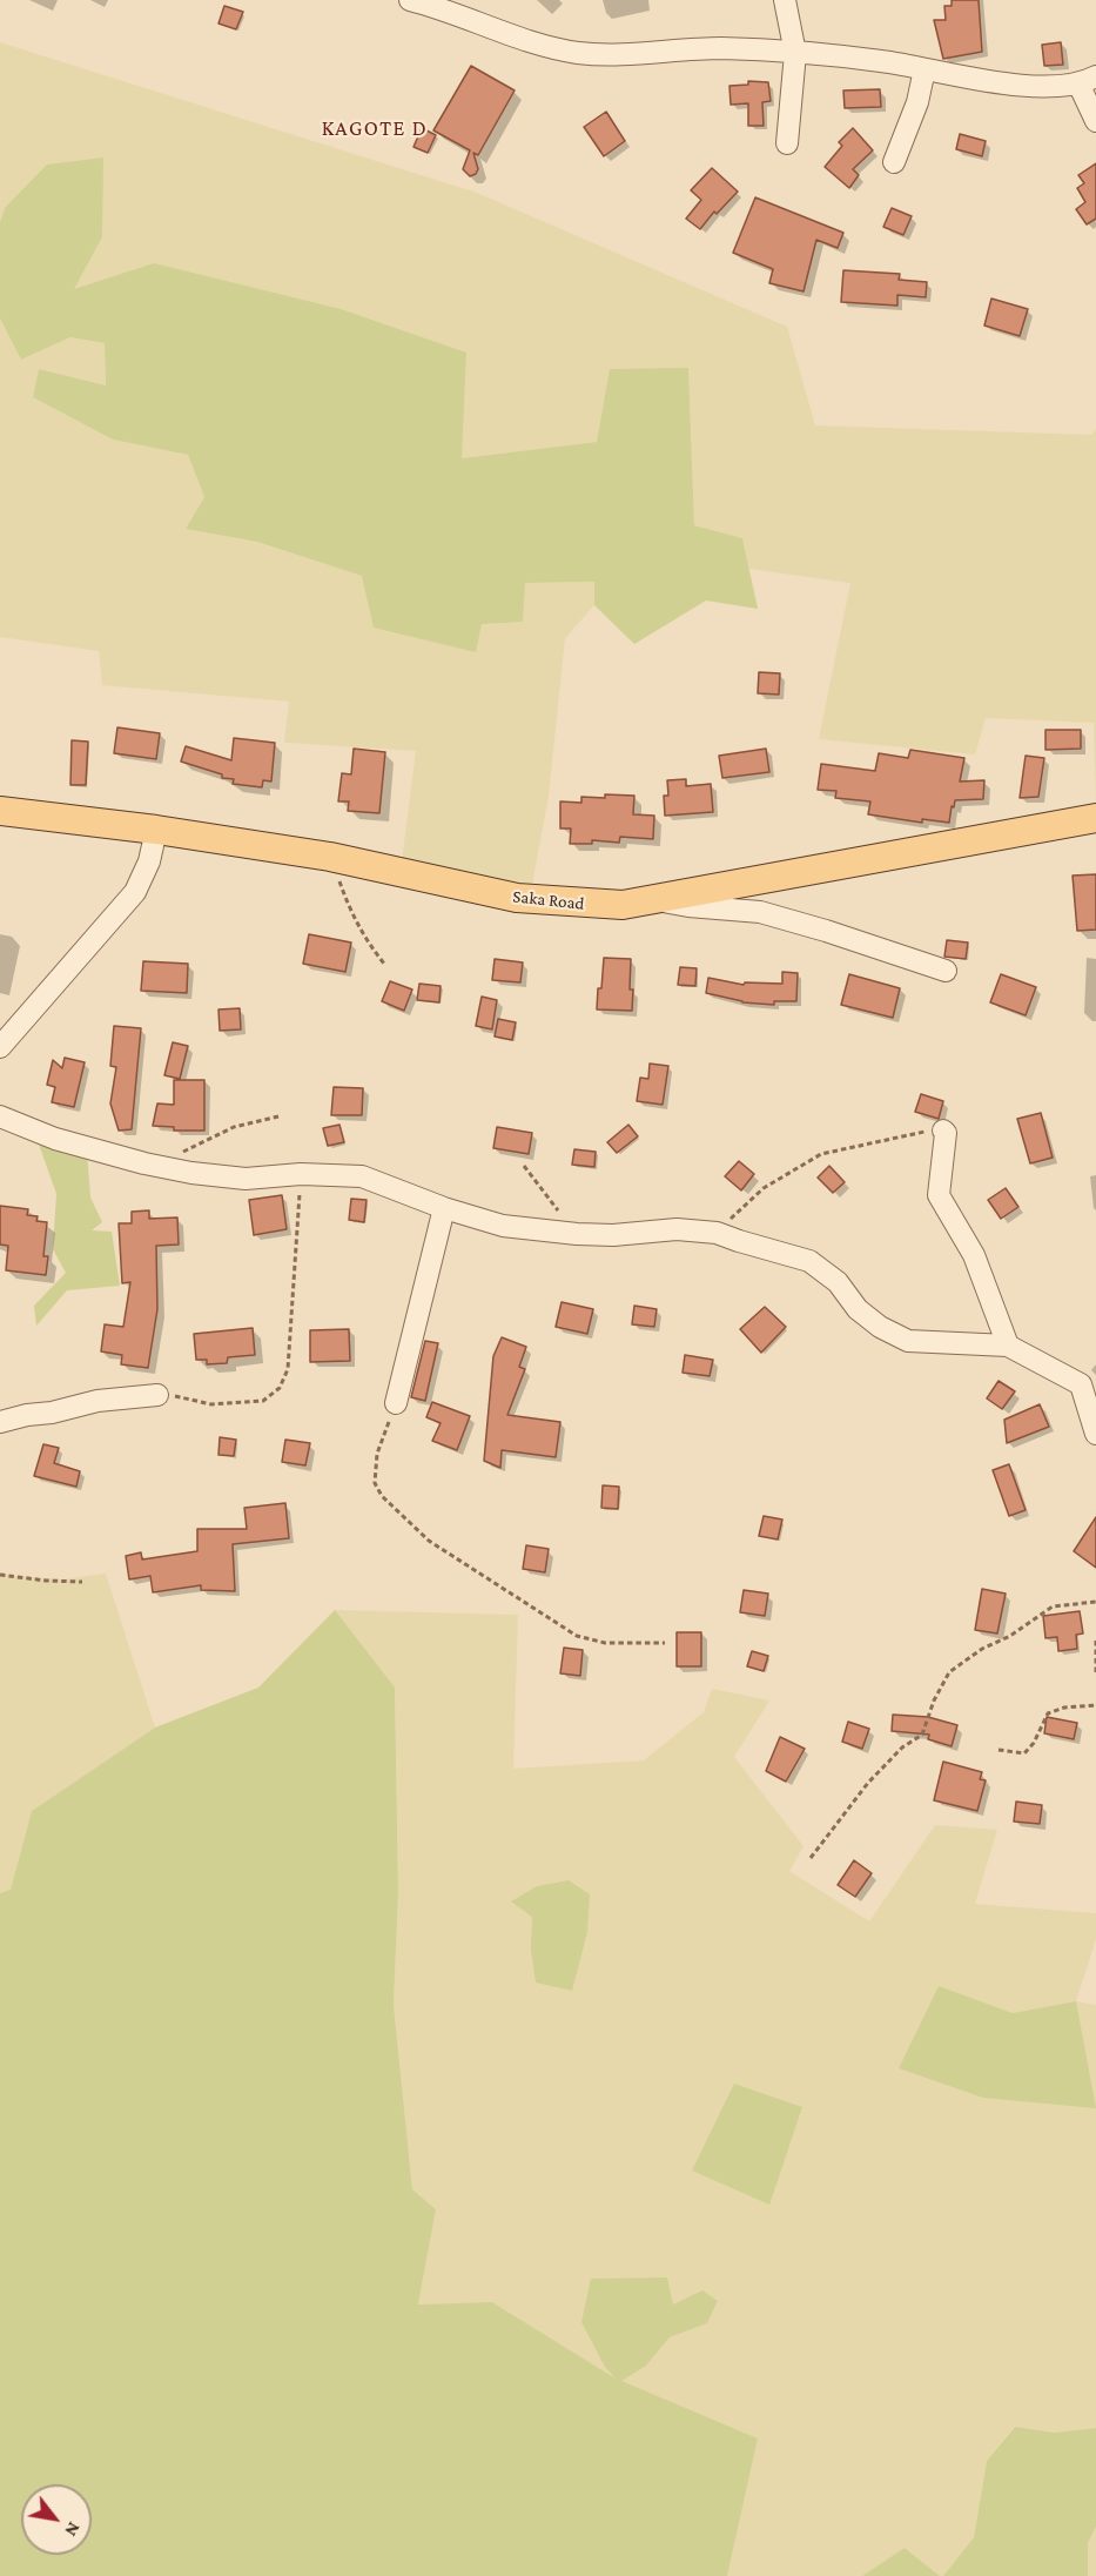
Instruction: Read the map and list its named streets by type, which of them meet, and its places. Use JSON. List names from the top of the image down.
{
  "streets": {
    "main road": ["Saka Road"]
  },
  "districts": ["KAGOTE D"],
  "north": "bottom right"
}
